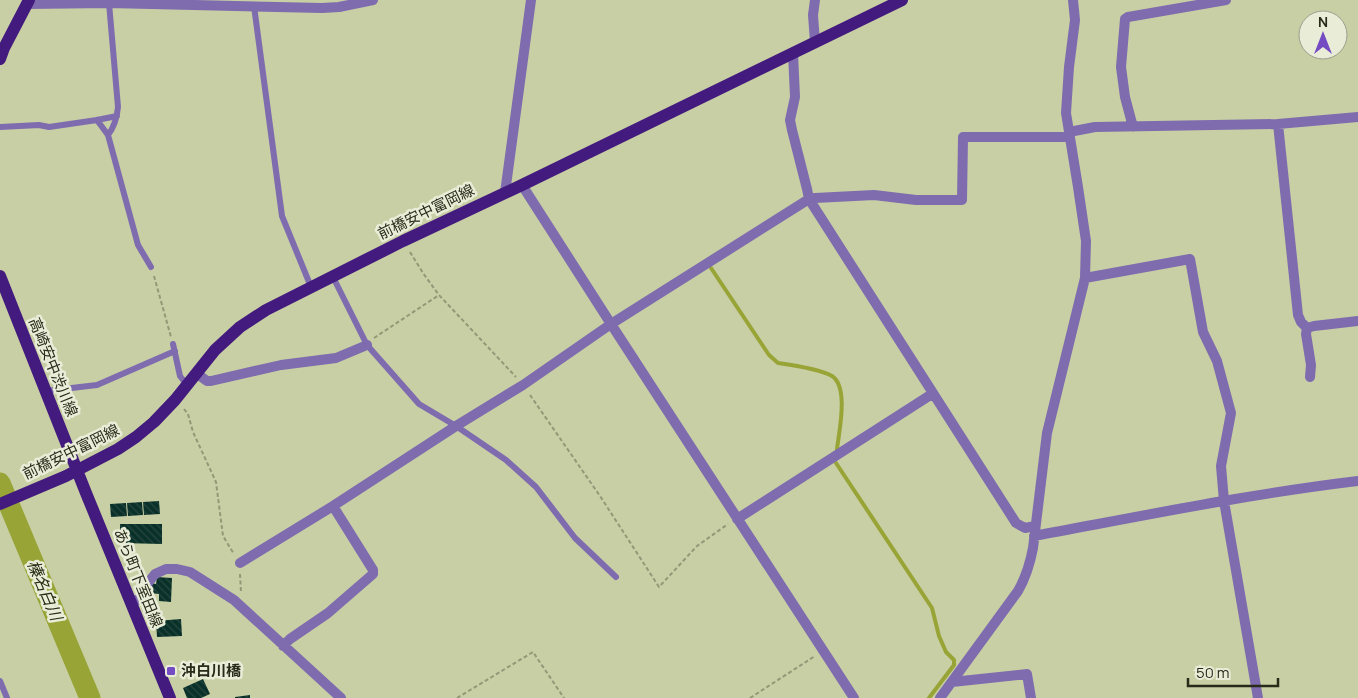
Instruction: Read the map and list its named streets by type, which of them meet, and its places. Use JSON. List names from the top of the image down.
{
  "streets": {
    "main road": ["前橋安中富岡線", "高崎安中渋川線", "あら町下室田線"]
  },
  "crossings": [
    ["前橋安中富岡線", "高崎安中渋川線"],
    ["前橋安中富岡線", "あら町下室田線"],
    ["高崎安中渋川線", "あら町下室田線"]
  ],
  "water": ["榛名白川"],
  "places": {
    "transit": ["沖白川橋"]
  },
  "scale_bar": "50 m",
  "north": "top"
}
